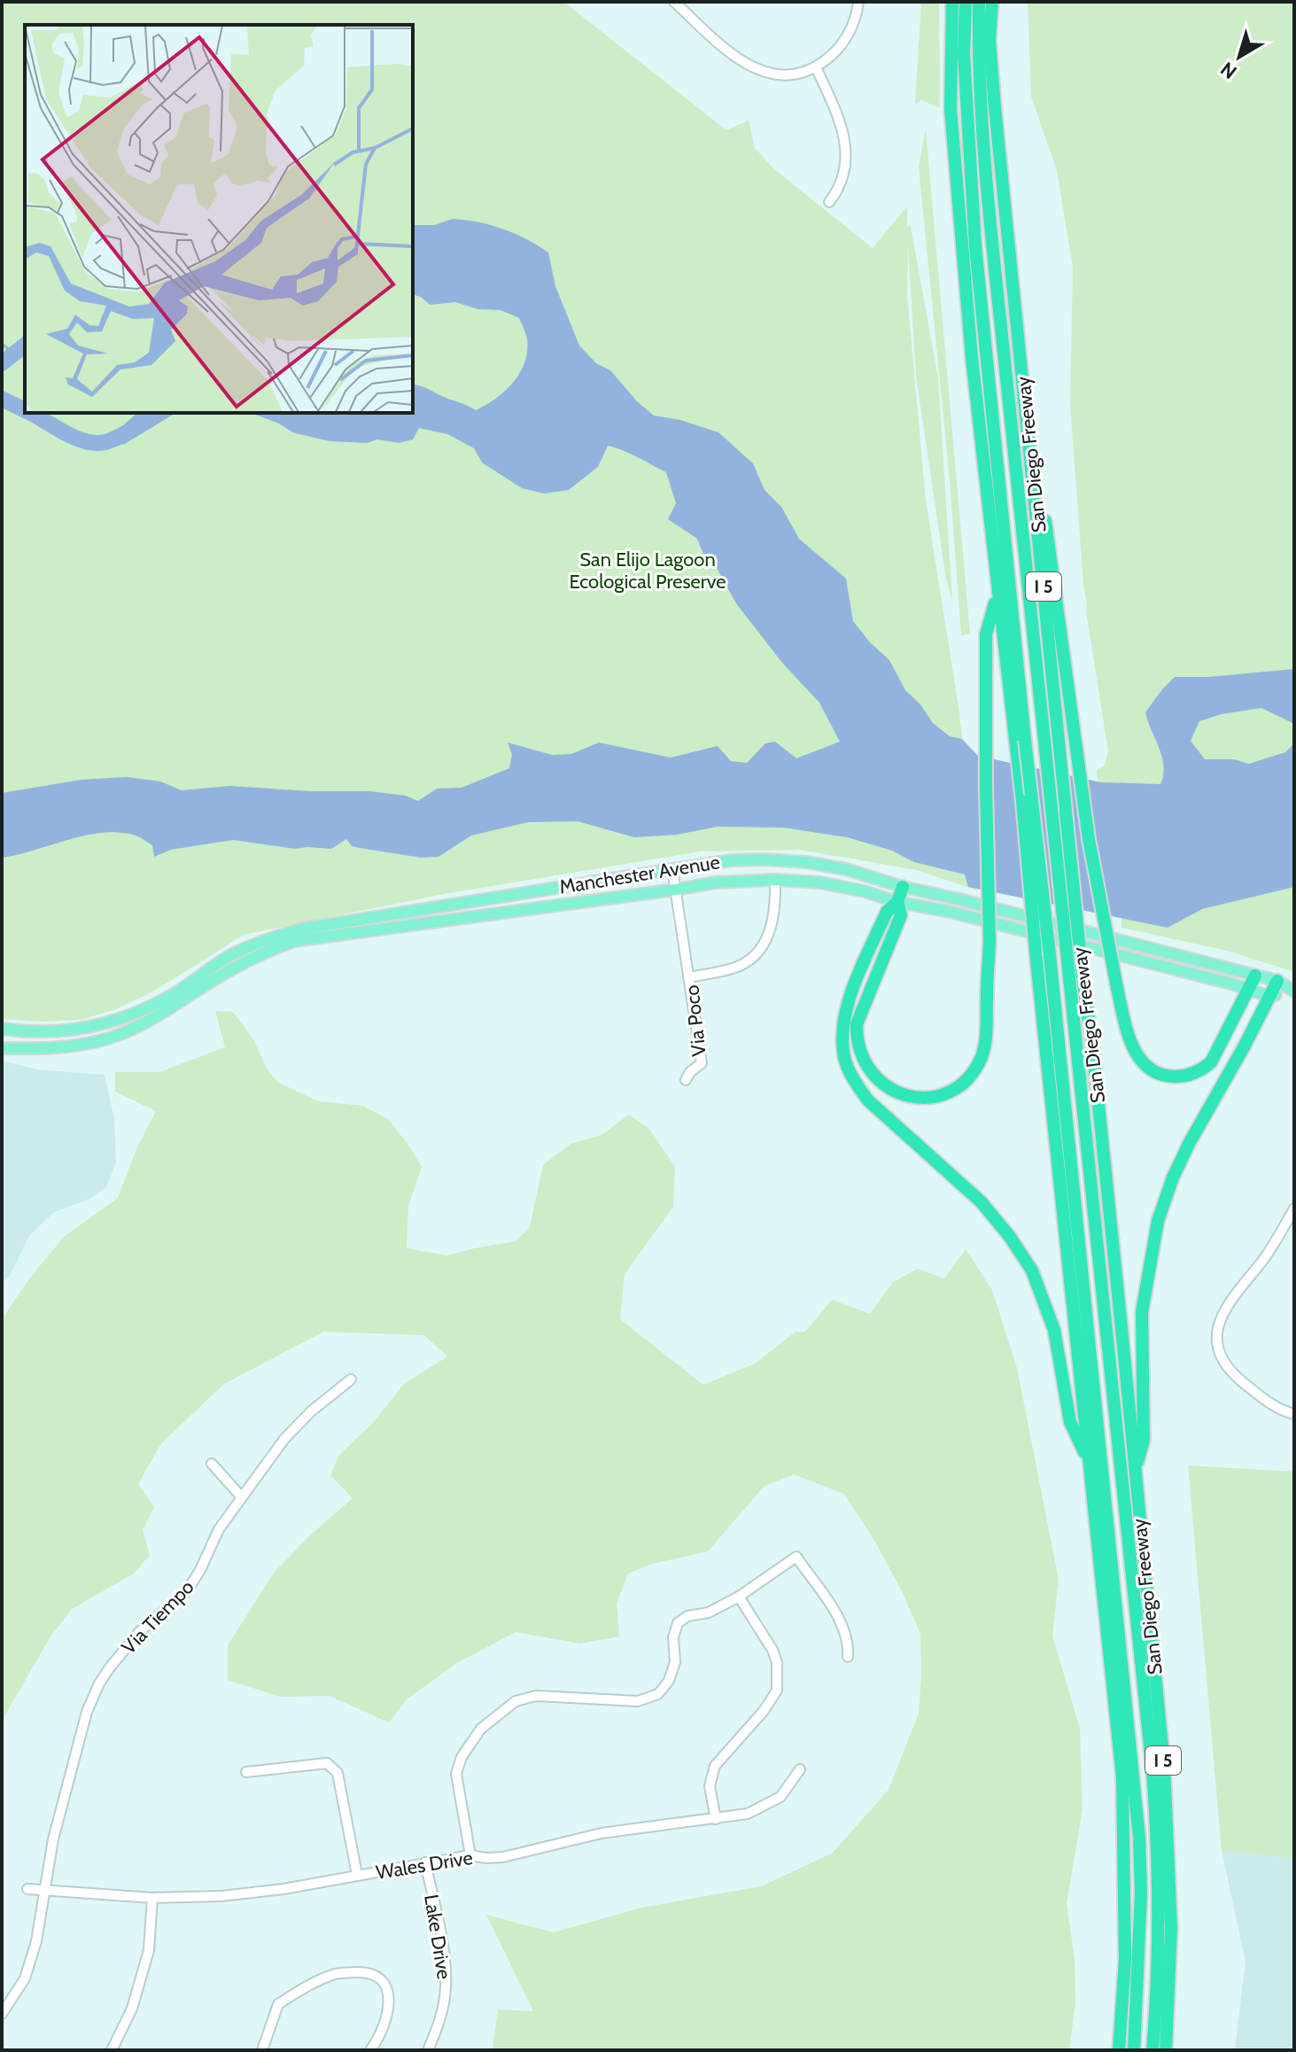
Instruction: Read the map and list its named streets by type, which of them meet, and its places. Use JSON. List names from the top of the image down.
{
  "streets": {
    "highway": ["San Diego Freeway", "I 5"],
    "main road": ["Manchester Avenue"],
    "street": [
      "Via Poco",
      "Via Tiempo",
      "Wales Drive",
      "Lake Drive"
    ]
  },
  "crossings": [
    ["Manchester Avenue", "Via Poco"],
    ["Via Tiempo", "Wales Drive"],
    ["Wales Drive", "Lake Drive"]
  ],
  "parks": ["San Elijo Lagoon Ecological Preserve"],
  "north": "bottom left"
}
